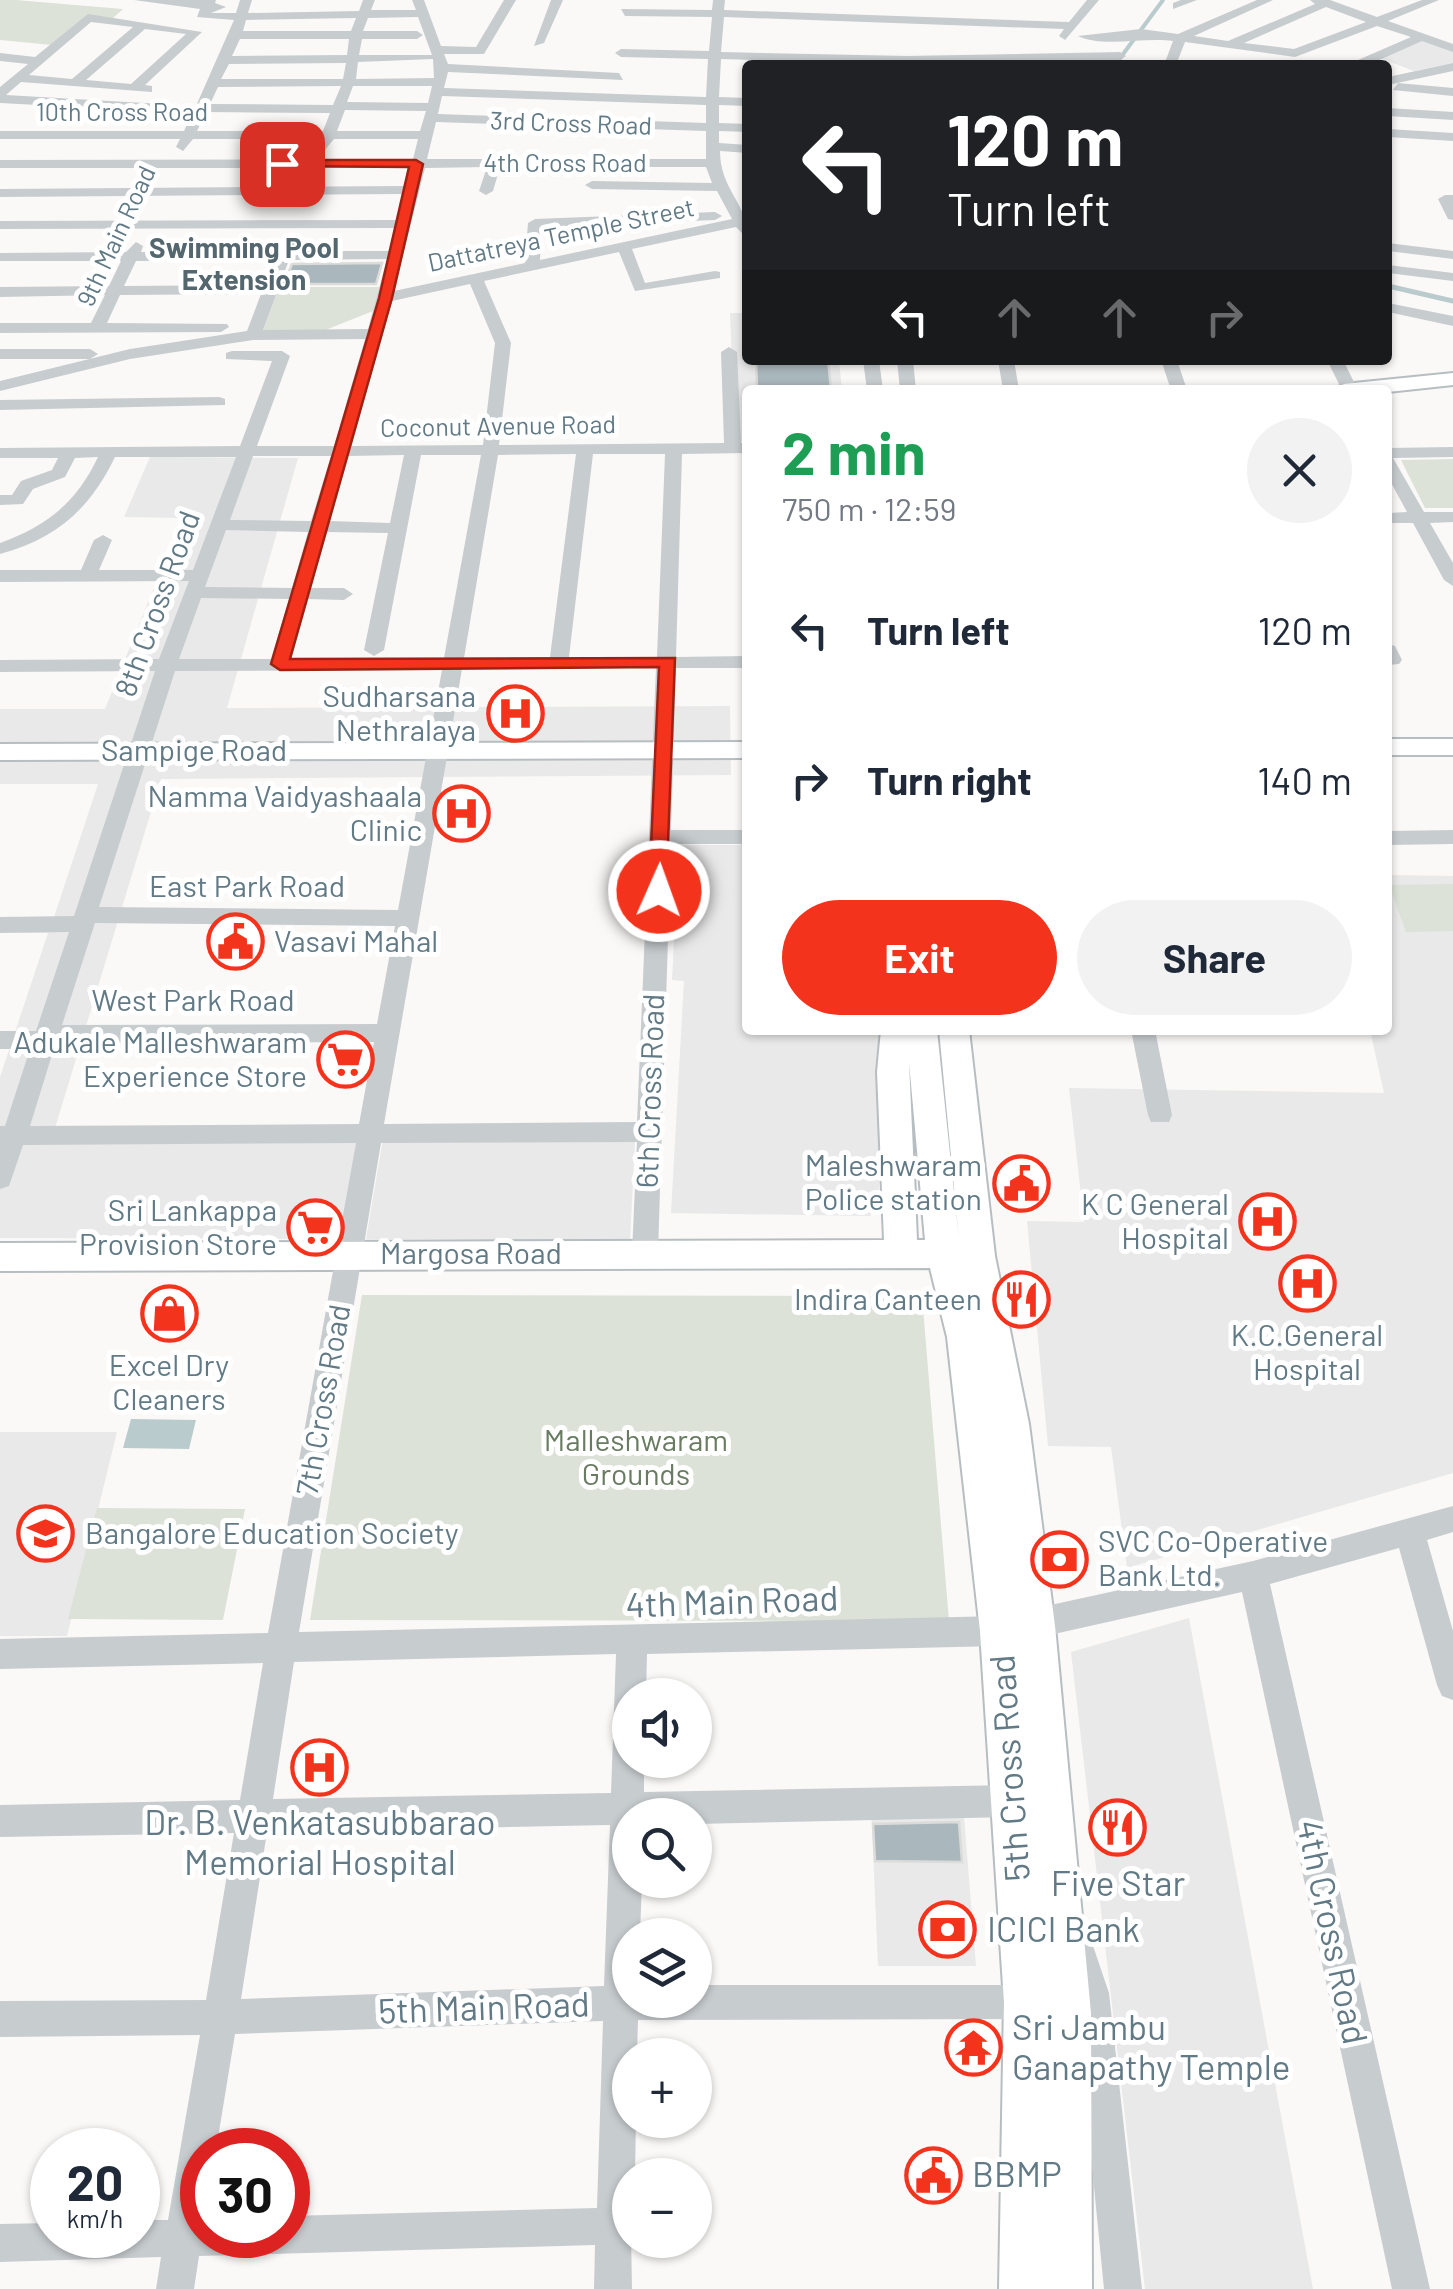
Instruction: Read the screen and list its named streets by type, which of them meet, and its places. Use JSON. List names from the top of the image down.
{
  "streets": {
    "main road": ["Sampige Road", "Margosa Road", "5th Cross Road"],
    "street": [
      "10th Cross Road",
      "3rd Cross Road",
      "4th Cross Road",
      "Dattatreya Temple Street",
      "9th Main Road",
      "Coconut Avenue Road",
      "8th Cross Road",
      "East Park Road",
      "West Park Road",
      "6th Cross Road",
      "7th Cross Road",
      "4th Main Road",
      "5th Main Road"
    ]
  },
  "crossings": [
    ["10th Cross Road", "9th Main Road"],
    ["3rd Cross Road", "4th Cross Road"],
    ["3rd Cross Road", "9th Main Road"],
    ["4th Cross Road", "9th Main Road"],
    ["4th Cross Road", "4th Main Road"],
    ["Dattatreya Temple Street", "7th Cross Road"],
    ["Coconut Avenue Road", "8th Cross Road"],
    ["Coconut Avenue Road", "6th Cross Road"],
    ["Coconut Avenue Road", "7th Cross Road"],
    ["8th Cross Road", "Sampige Road"],
    ["8th Cross Road", "East Park Road"],
    ["8th Cross Road", "West Park Road"],
    ["Sampige Road", "6th Cross Road"],
    ["Sampige Road", "7th Cross Road"],
    ["East Park Road", "7th Cross Road"],
    ["West Park Road", "7th Cross Road"],
    ["6th Cross Road", "Margosa Road"],
    ["Margosa Road", "7th Cross Road"],
    ["Margosa Road", "5th Cross Road"],
    ["7th Cross Road", "4th Main Road"],
    ["7th Cross Road", "5th Main Road"],
    ["4th Main Road", "5th Cross Road"],
    ["5th Cross Road", "5th Main Road"]
  ],
  "districts": ["Swimming Pool Extension"],
  "parks": ["Malleshwaram Grounds"],
  "places": {
    "hospital": [
      "Sudharsana Nethralaya",
      "Namma Vaidyashaala Clinic",
      "K C General Hospital",
      "K.C.General Hospital",
      "Dr. B. Venkatasubbarao Memorial Hospital"
    ],
    "public building": ["Vasavi Mahal", "Maleshwaram Police station", "BBMP"],
    "supermarket": ["Adukale Malleshwaram Experience Store", "Sri Lankappa Provision Store"],
    "restaurant": ["Indira Canteen", "Five Star"],
    "shop": ["Excel Dry Cleaners"],
    "school or university": ["Bangalore Education Society"],
    "bank": ["SVC Co-Operative Bank Ltd.", "ICICI Bank"],
    "temple": ["Sri Jambu Ganapathy Temple"]
  },
  "page": {
    "turn": ["120 m", "Turn left"],
    "heading": ["2 min", "750 m · 12:59"],
    "list": [
      {
        "name": "Turn left",
        "value": "120 m"
      },
      {
        "name": "Turn right",
        "value": "140 m"
      }
    ],
    "buttons": ["Exit", "Share"],
    "map_buttons": ["+", "−"],
    "speed": "20 km/h",
    "limit": "30"
  }
}
